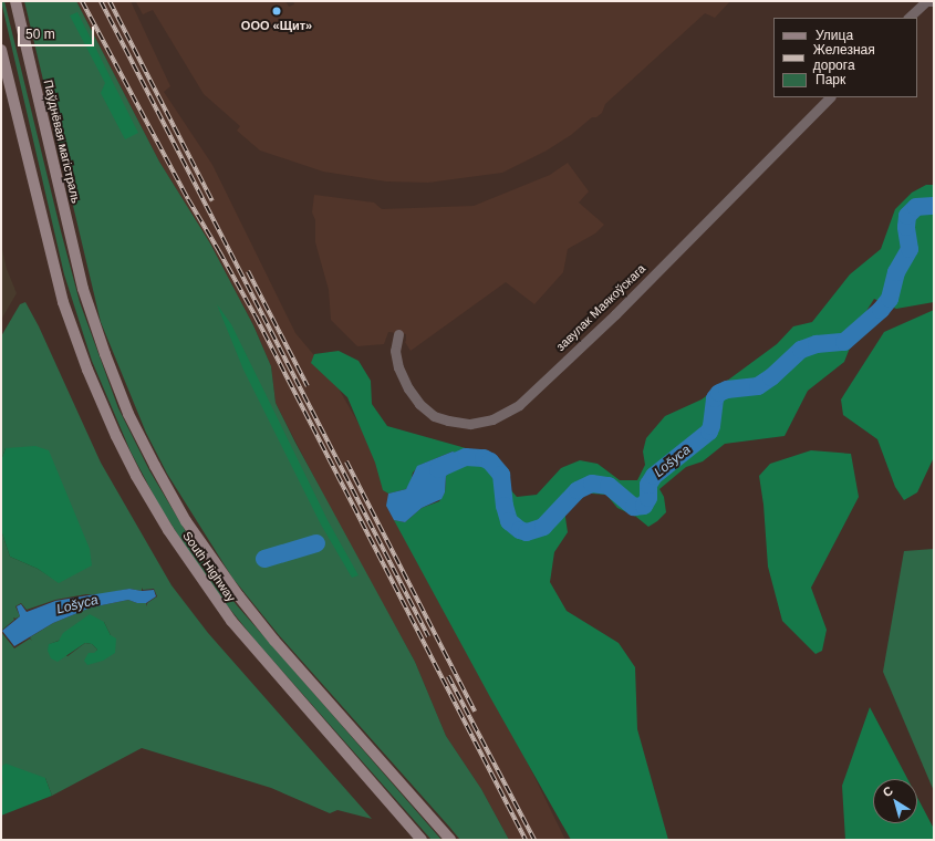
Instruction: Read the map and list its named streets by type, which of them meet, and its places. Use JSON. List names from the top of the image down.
{
  "streets": {
    "main road": ["South Highway"],
    "street": ["завулак Маякоўскага"]
  },
  "water": ["Lošyca"],
  "places": ["ООО «Щит»"],
  "legend": ["Улица", "Железная дорога", "Парк"],
  "scale_bar": "50 m",
  "north": "top left"
}
